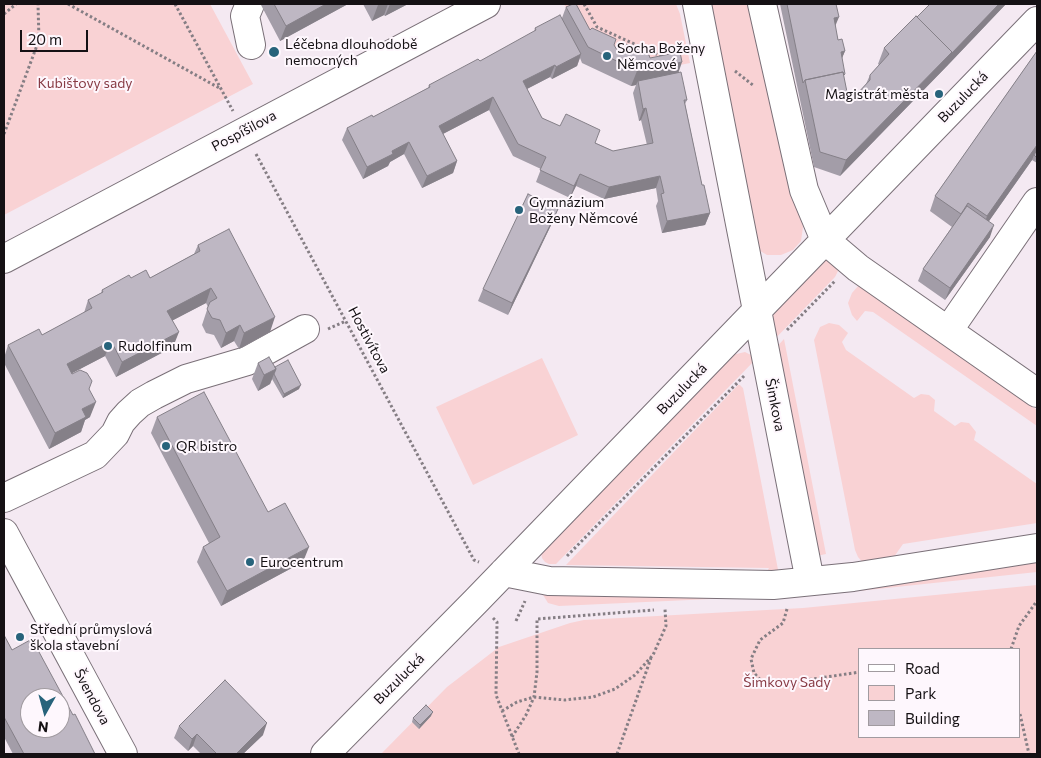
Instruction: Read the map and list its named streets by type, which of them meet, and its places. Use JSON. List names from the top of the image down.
{
  "streets": {
    "street": [
      "Buzulucká",
      "Pospíšilova",
      "Šimkova",
      "Švendova"
    ],
    "path": ["Hostivítova"]
  },
  "crossings": [
    ["Buzulucká", "Šimkova"],
    ["Pospíšilova", "Hostivítova"]
  ],
  "parks": ["Kubištovy sady", "Šimkovy Sady"],
  "places": [
    "Léčebna dlouhodobě nemocných",
    "Socha Boženy Němcové",
    "Magistrát města",
    "Gymnázium Boženy Němcové",
    "Rudolfinum",
    "QR bistro",
    "Eurocentrum",
    "Střední průmyslová škola stavební"
  ],
  "legend": ["Road", "Park", "Building"],
  "scale_bar": "20 m",
  "north": "bottom"
}
